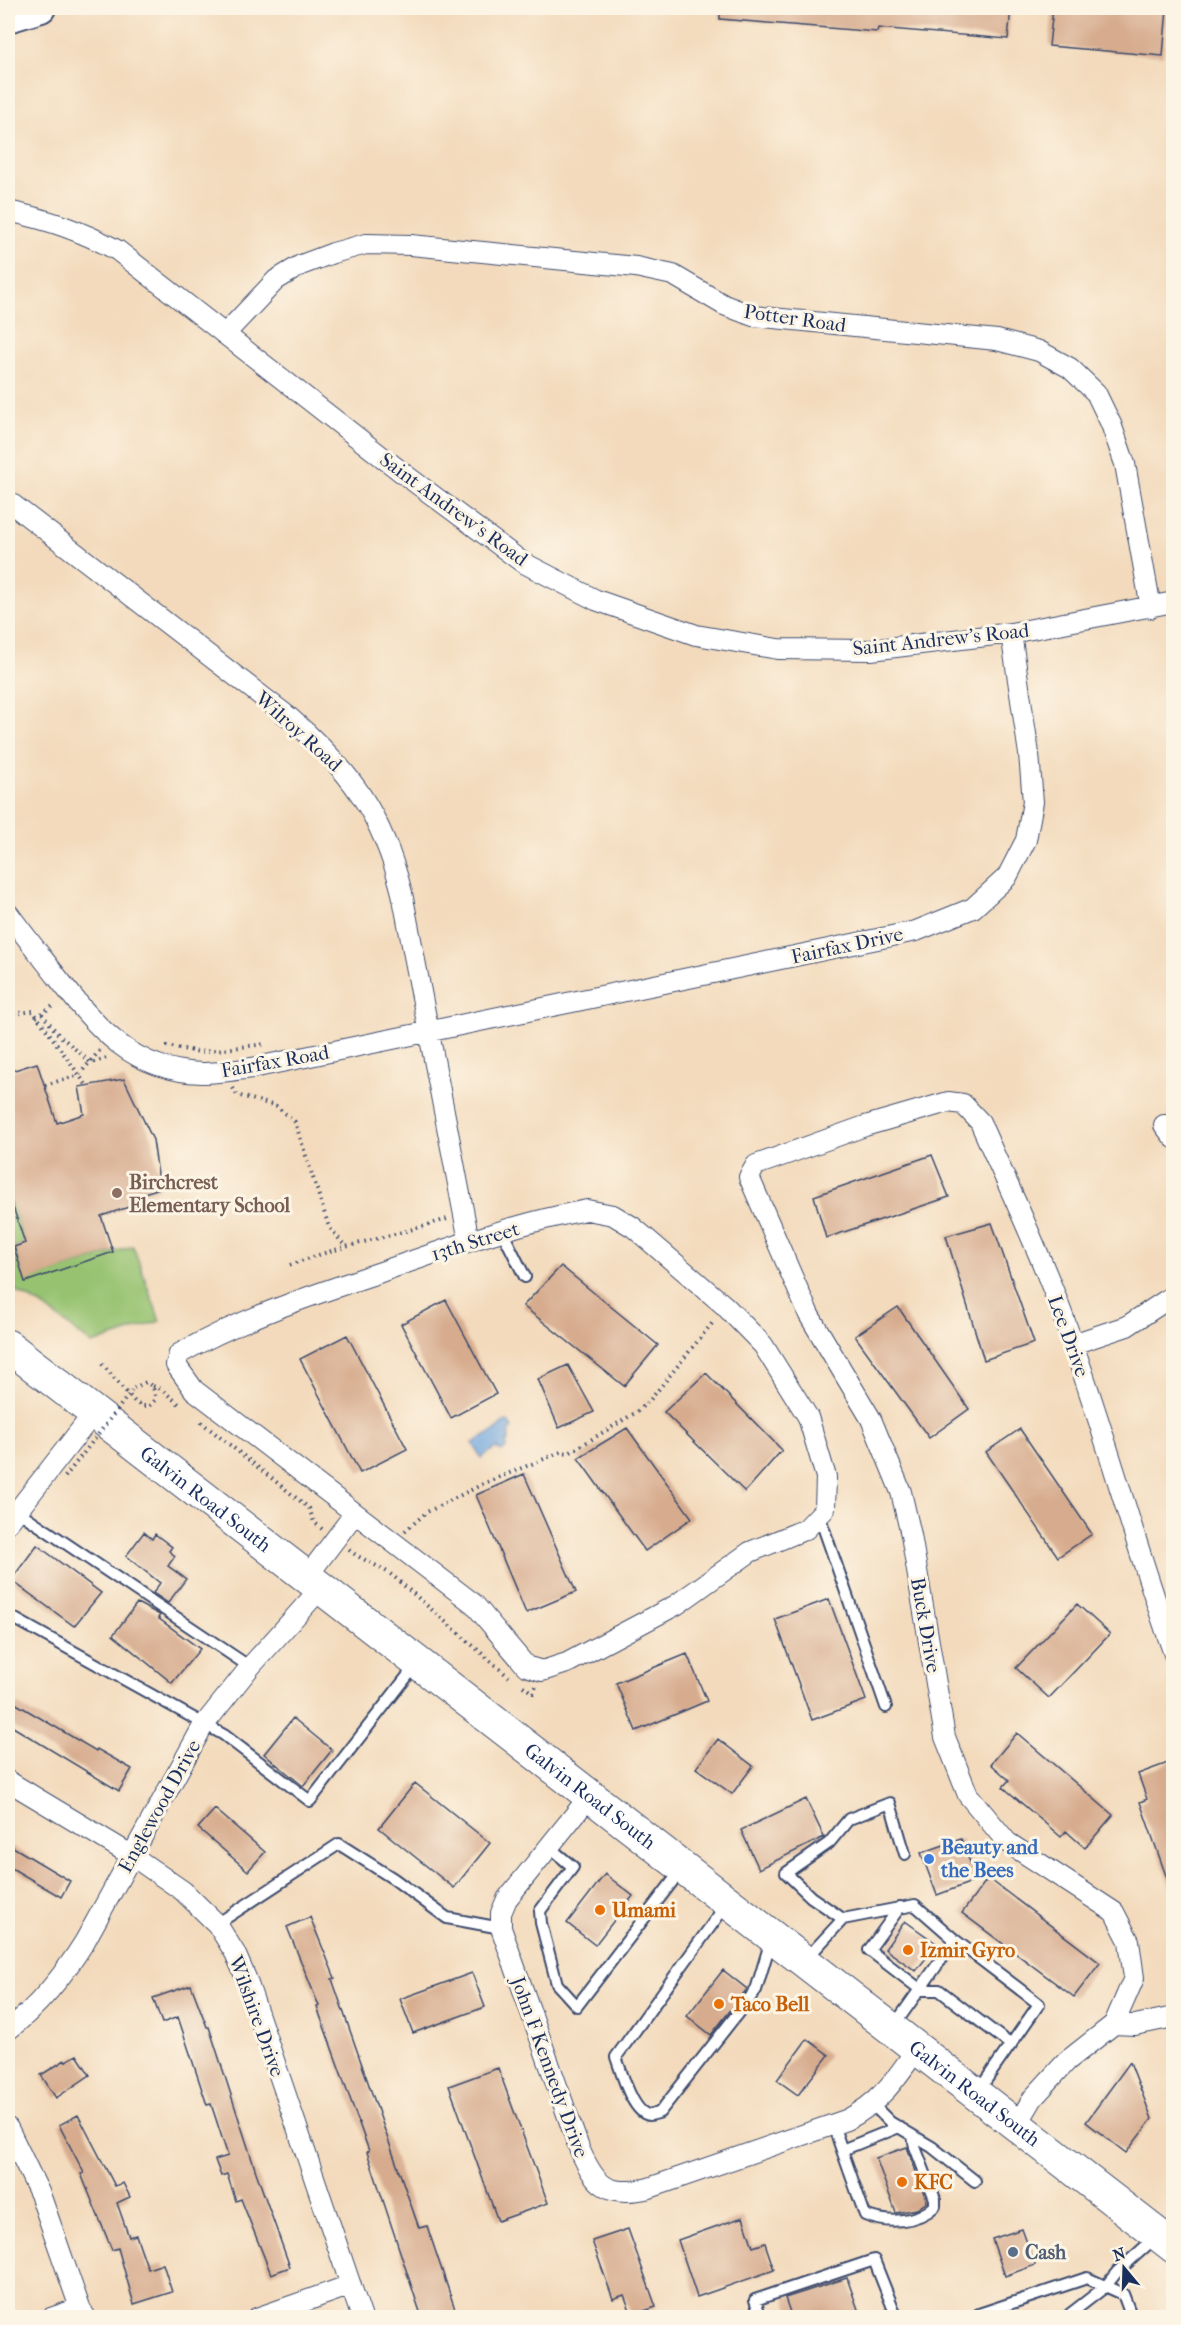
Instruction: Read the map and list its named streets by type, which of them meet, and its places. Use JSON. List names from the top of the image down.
{
  "streets": {
    "main road": ["Galvin Road South"],
    "street": [
      "Potter Road",
      "Saint Andrew's Road",
      "Wilroy Road",
      "Fairfax Drive",
      "Fairfax Road",
      "13th Street",
      "Lee Drive",
      "Buck Drive",
      "Englewood Drive",
      "Wilshire Drive",
      "John F Kennedy Drive"
    ]
  },
  "crossings": [
    ["Potter Road", "Saint Andrew's Road"],
    ["Saint Andrew's Road", "Fairfax Drive"],
    ["Wilroy Road", "Fairfax Drive"],
    ["Wilroy Road", "Fairfax Road"],
    ["Wilroy Road", "13th Street"],
    ["Fairfax Drive", "Fairfax Road"],
    ["13th Street", "Englewood Drive"],
    ["Lee Drive", "Buck Drive"],
    ["Galvin Road South", "Englewood Drive"],
    ["Galvin Road South", "John F Kennedy Drive"],
    ["Englewood Drive", "Wilshire Drive"]
  ],
  "places": [
    "Birchcrest Elementary School",
    "Beauty and the Bees",
    "Umami",
    "Izmir Gyro",
    "Taco Bell",
    "KFC",
    "Cash"
  ],
  "north": "top"
}
